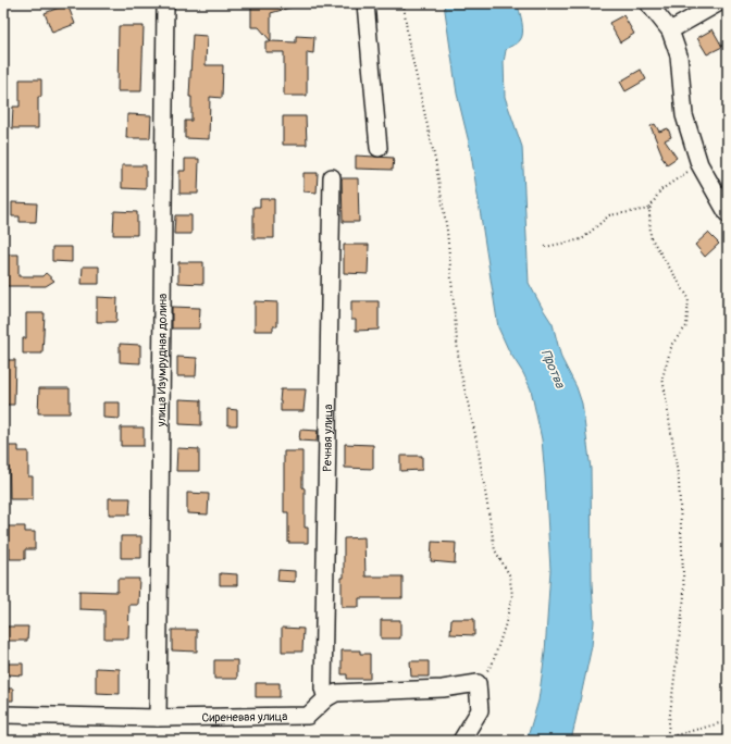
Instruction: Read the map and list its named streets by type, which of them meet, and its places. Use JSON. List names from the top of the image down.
{
  "streets": {
    "street": ["улица Изумрудная долина", "Речная улица", "Сиреневая улица"]
  },
  "crossings": [
    ["улица Изумрудная долина", "Сиреневая улица"],
    ["Речная улица", "Сиреневая улица"]
  ],
  "water": ["Протва"]
}
